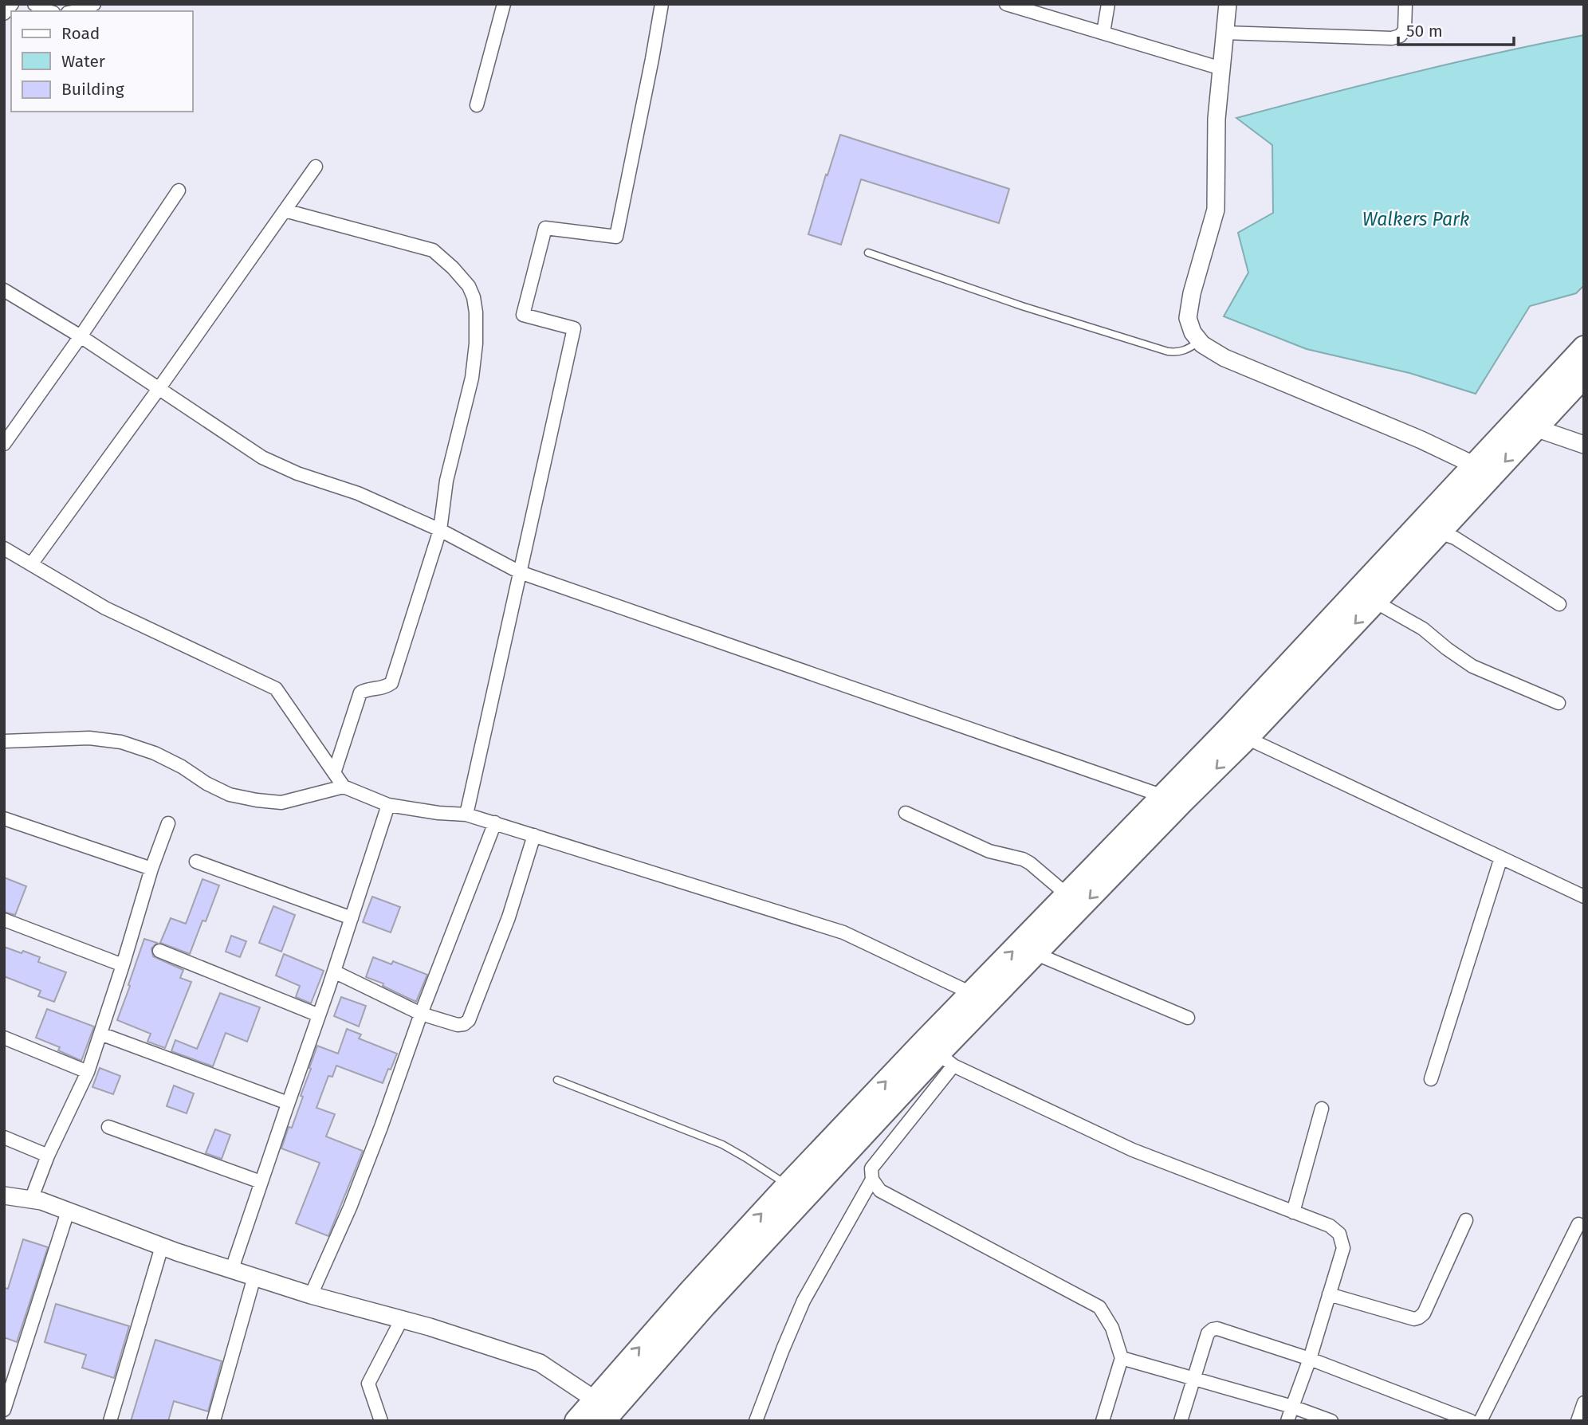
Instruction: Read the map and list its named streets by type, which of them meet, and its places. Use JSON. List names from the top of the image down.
{
  "water": ["Walkers Park"],
  "legend": ["Road", "Water", "Building"],
  "scale_bar": "50 m"
}
